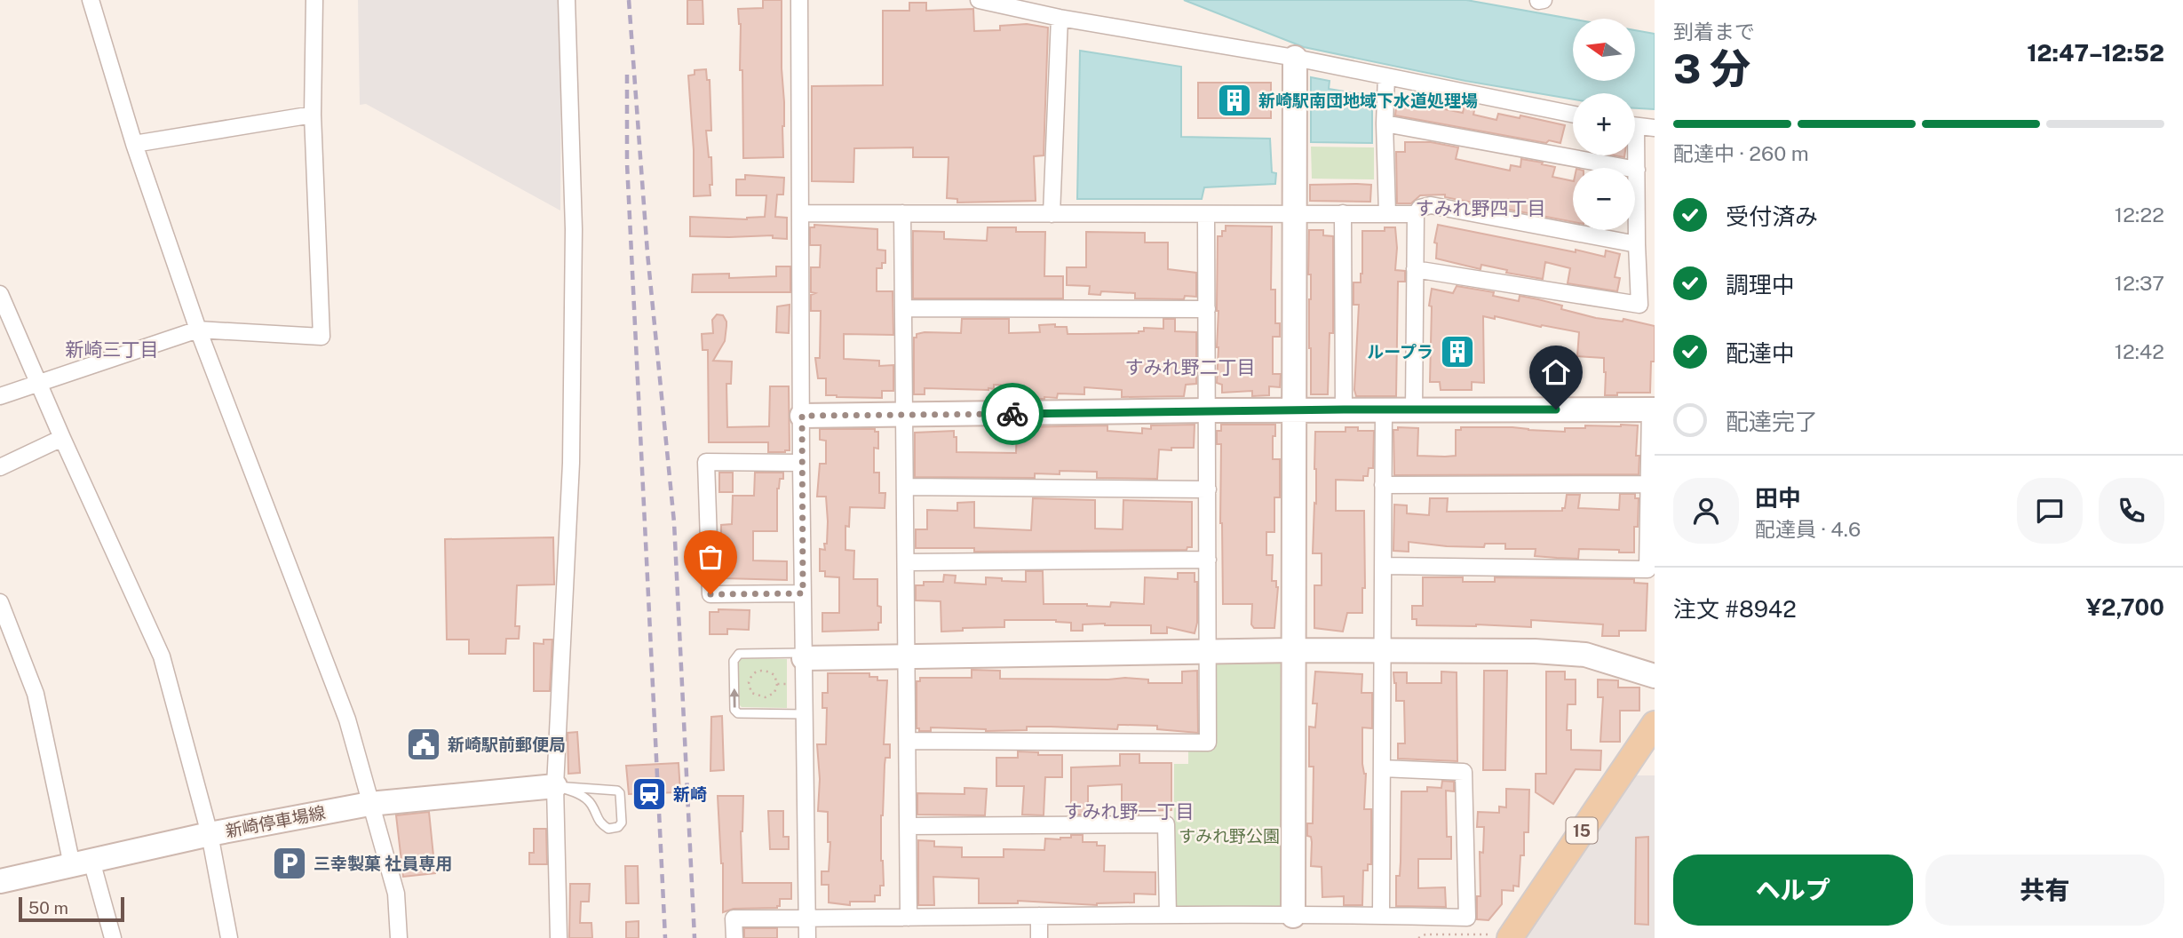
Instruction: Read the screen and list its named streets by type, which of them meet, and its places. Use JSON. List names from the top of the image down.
{
  "streets": {
    "main road": ["15"],
    "street": ["新崎停車場線"]
  },
  "districts": [
    "すみれ野四丁目",
    "新崎三丁目",
    "すみれ野二丁目",
    "すみれ野一丁目"
  ],
  "parks": ["すみれ野公園"],
  "places": {
    "building": ["新崎駅南団地域下水道処理場", "ループラ"],
    "public building": ["新崎駅前郵便局"],
    "station": ["新崎"],
    "parking": ["三幸製菓 社員専用"]
  },
  "scale_bar": "50 m",
  "north": "left",
  "page": {
    "heading": ["3 分", "到着まで", "12:47–12:52"],
    "panel": [
      "田中",
      "配達員 · 4.6",
      "注文 #8942",
      "¥2,700"
    ],
    "map_buttons": ["+", "−"],
    "bar": "配達中 · 260 m",
    "list": [
      ["受付済み", "12:22"],
      ["調理中", "12:37"],
      ["配達中", "12:42"],
      "配達完了"
    ],
    "buttons": ["ヘルプ", "共有"],
    "scale": "50 m"
  }
}
